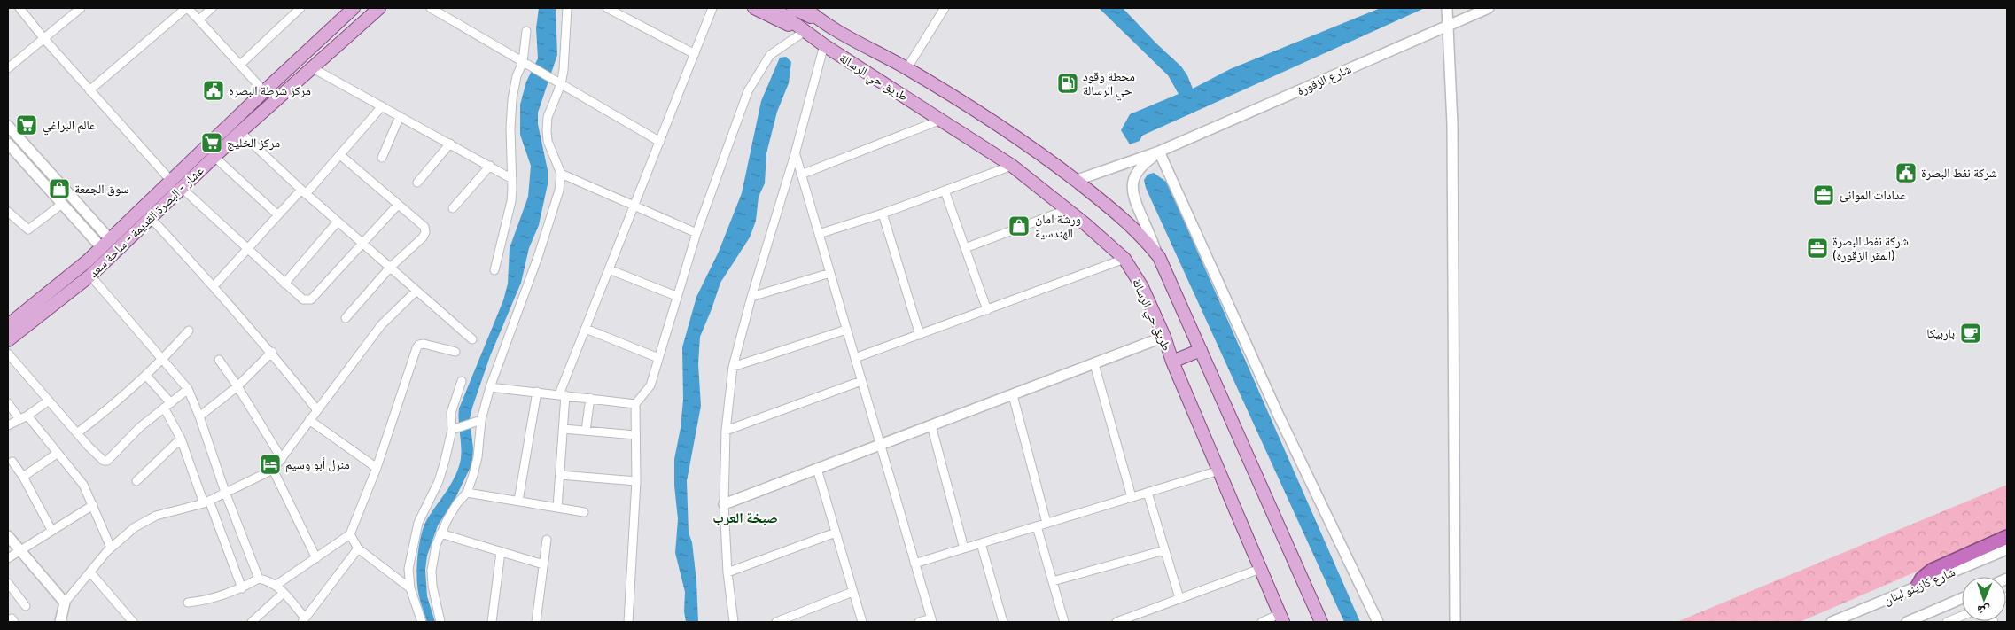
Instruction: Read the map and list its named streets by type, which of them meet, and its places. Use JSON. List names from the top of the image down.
{
  "streets": {
    "main road": ["طريق حي الرسالة", "عشار - البصرة القديمة - ساحة سعد"],
    "street": ["شارع الزقورة", "شارع كازينو لبنان"]
  },
  "crossings": [
    ["طريق حي الرسالة", "شارع الزقورة"]
  ],
  "districts": ["صبخة العرب"],
  "places": {
    "fuel station": ["محطة وقود حي الرسالة"],
    "public building": ["مركز شرطة البصره", "شركة نفط البصرة"],
    "supermarket": ["عالم البراغي", "مركز الخليج"],
    "shop": ["سوق الجمعة", "ورشة امان الهندسية"],
    "office": ["عدادات الموانئ", "شركة نفط البصرة (المقر الزقورة)"],
    "cafe": ["باربيكا"],
    "hotel": ["منزل أبو وسيم"]
  },
  "north": "bottom"
}
